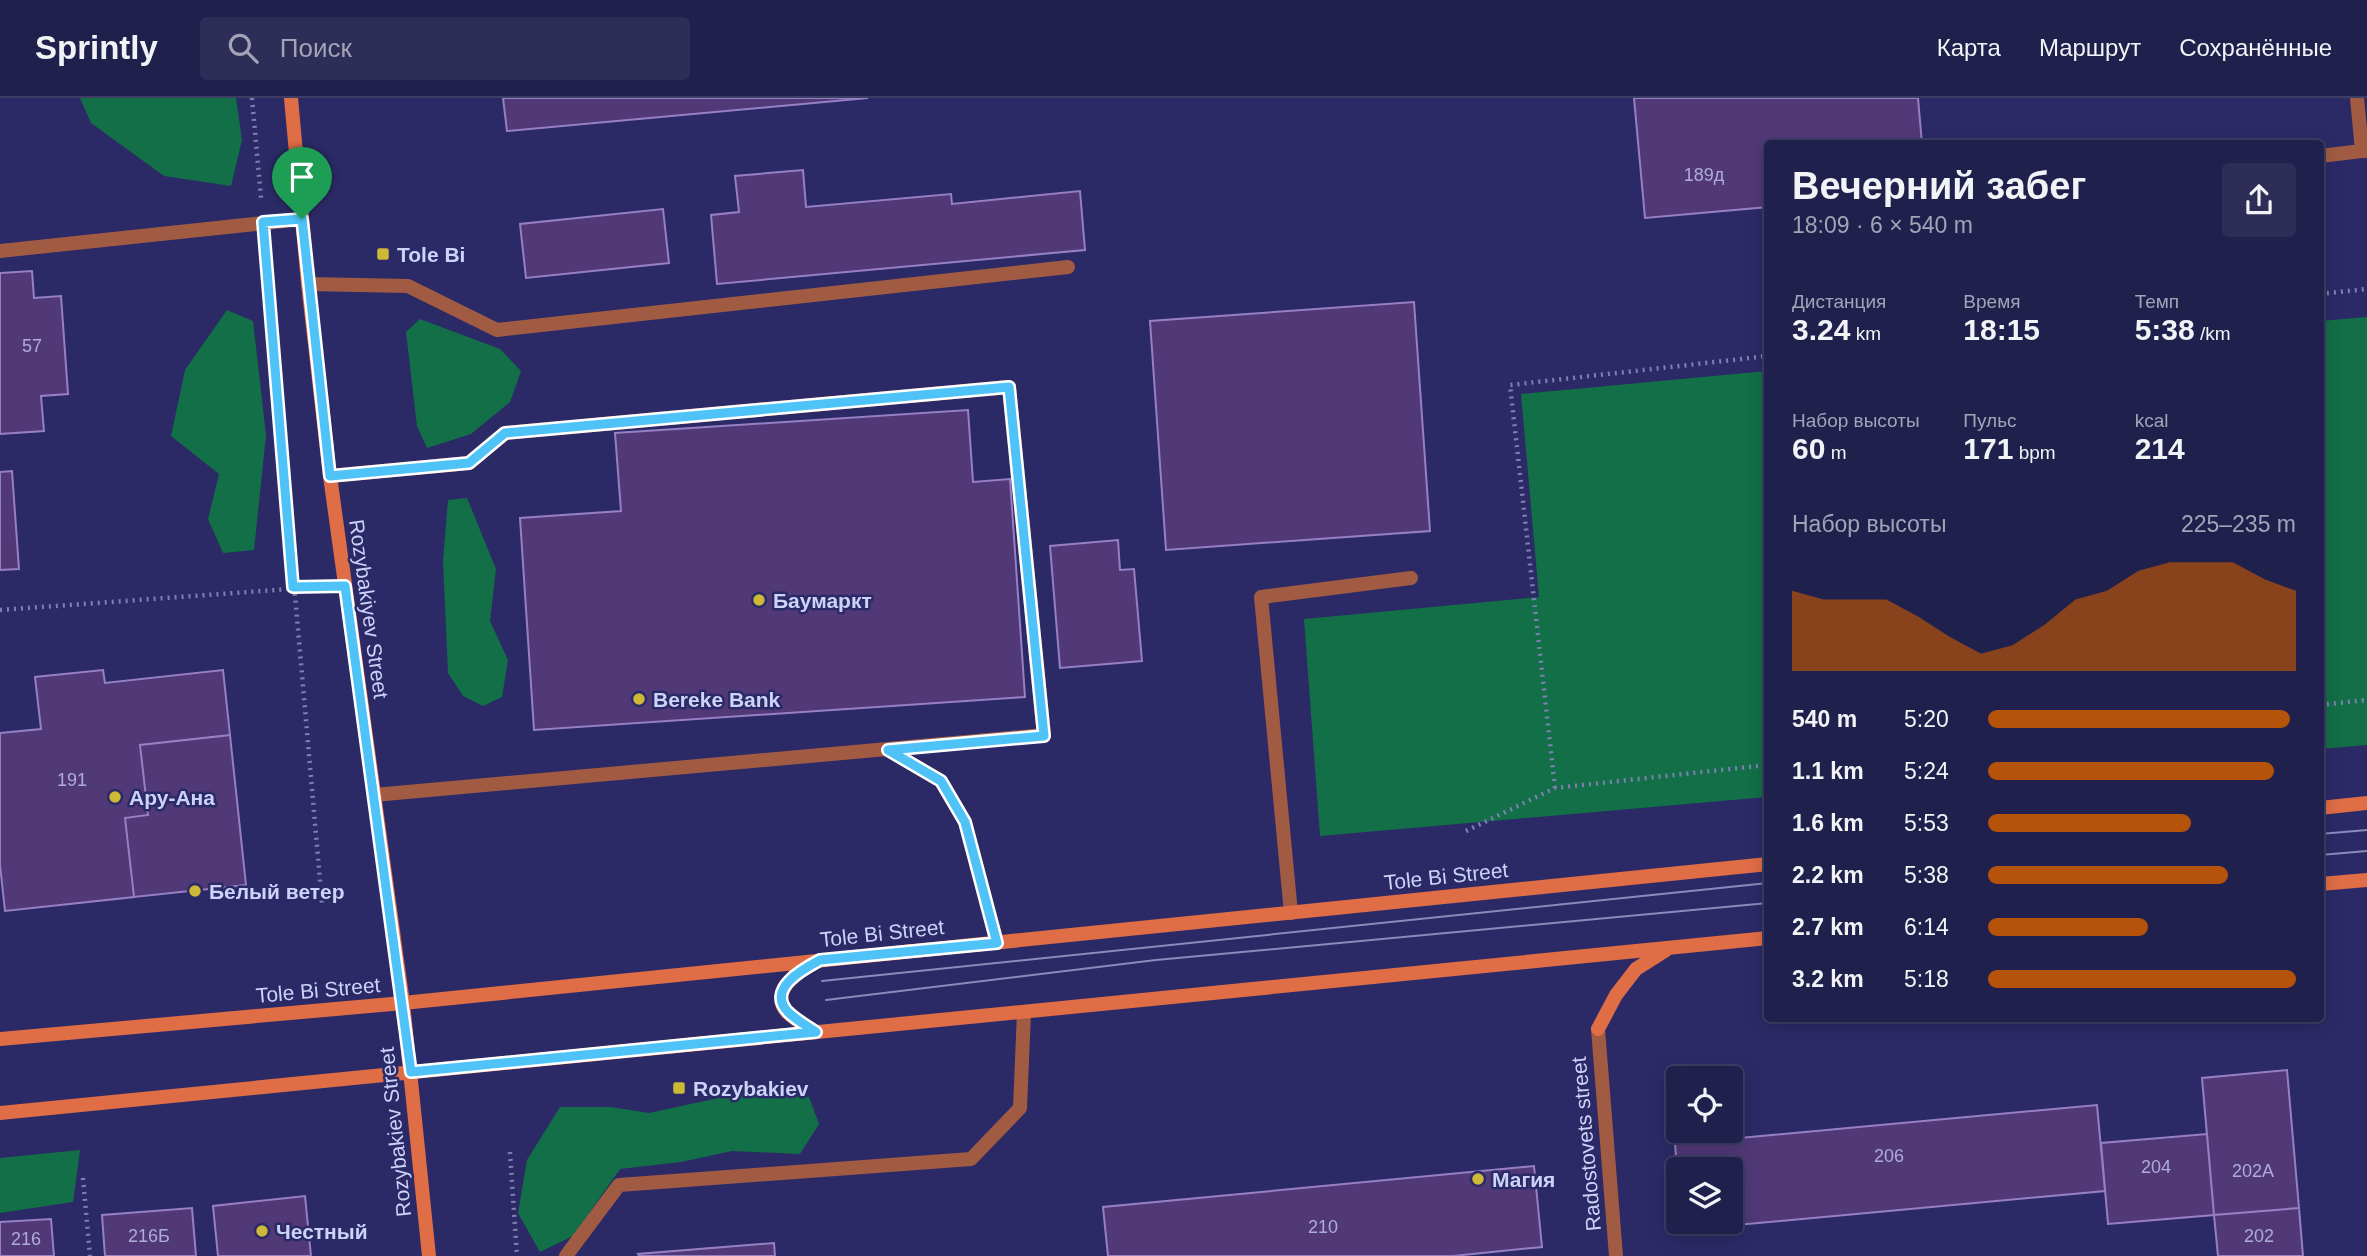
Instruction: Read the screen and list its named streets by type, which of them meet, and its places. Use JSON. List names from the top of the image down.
{
  "streets": {
    "main road": ["Rozybakiyev Street", "Tole Bi Street", "Rozybakiev Street"],
    "street": ["Radostovets street"]
  },
  "crossings": [
    ["Rozybakiyev Street", "Tole Bi Street"],
    ["Rozybakiyev Street", "Rozybakiev Street"],
    ["Tole Bi Street", "Rozybakiev Street"]
  ],
  "places": {
    "transit": ["Tole Bi", "Rozybakiev"],
    "other": [
      "Баумаркт",
      "Bereke Bank",
      "Ару-Ана",
      "Белый ветер",
      "Магия",
      "Честный"
    ]
  },
  "house_numbers": [
    "189д",
    "57",
    "191",
    "206",
    "204",
    "202А",
    "210",
    "216Б",
    "202",
    "216"
  ],
  "page": {
    "header": "Sprintly",
    "search": "Поиск",
    "nav": ["Карта", "Маршрут", "Сохранённые"],
    "heading": ["Вечерний забег", "18:09 · 6 × 540 m"],
    "stats": [
      ["Дистанция", "3.24 km"],
      ["Время", "18:15"],
      ["Темп", "5:38 /km"],
      ["Набор высоты", "60 m"],
      ["Пульс", "171 bpm"],
      ["kcal", "214"]
    ],
    "chart": ["Набор высоты", "225–235 m"],
    "list": [
      {
        "name": "540 m",
        "note": "5:20"
      },
      {
        "name": "1.1 km",
        "note": "5:24"
      },
      {
        "name": "1.6 km",
        "note": "5:53"
      },
      {
        "name": "2.2 km",
        "note": "5:38"
      },
      {
        "name": "2.7 km",
        "note": "6:14"
      },
      {
        "name": "3.2 km",
        "note": "5:18"
      }
    ]
  }
}
